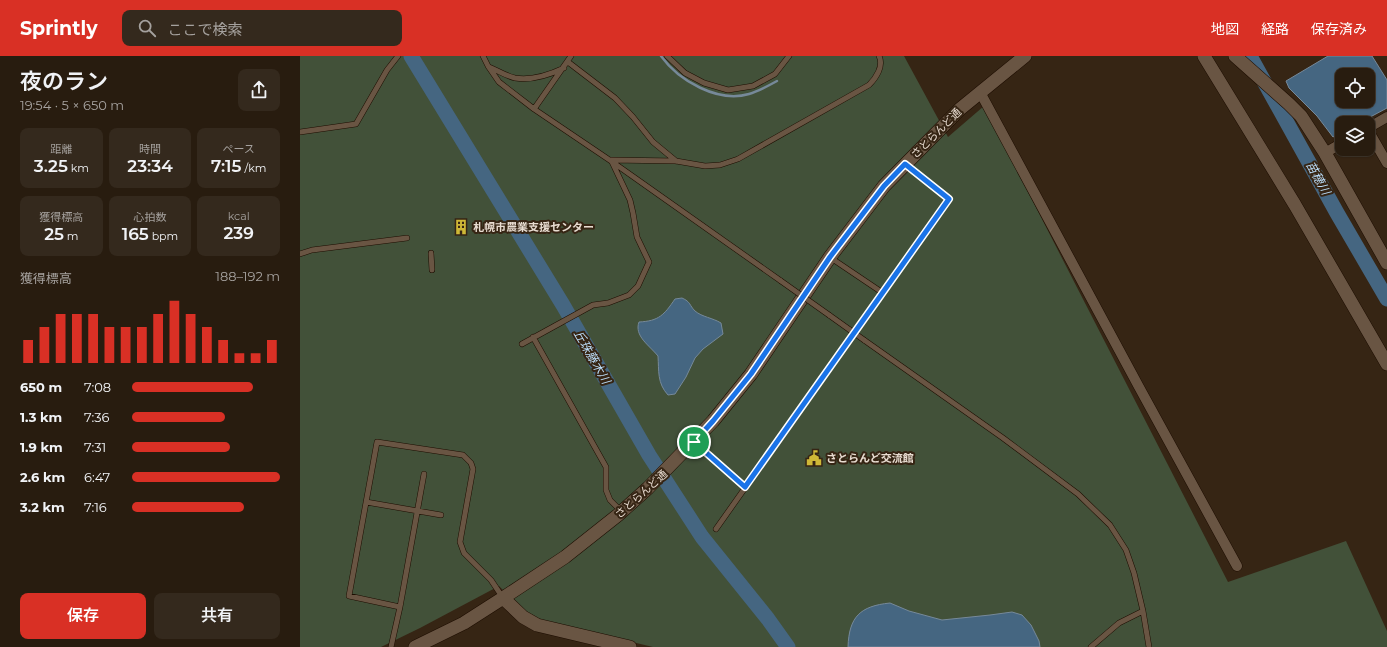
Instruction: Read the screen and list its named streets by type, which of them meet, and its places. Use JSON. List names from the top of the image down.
{
  "streets": {
    "street": ["さとらんど通"]
  },
  "water": ["苗穂川", "丘珠藤木川"],
  "places": {
    "building": ["札幌市農業支援センター"],
    "public building": ["さとらんど交流館"]
  },
  "page": {
    "header": "Sprintly",
    "search": "ここで検索",
    "nav": ["地図", "経路", "保存済み"],
    "heading": ["夜のラン", "19:54 · 5 × 650 m"],
    "stats": [
      ["距離", "3.25 km"],
      ["時間", "23:34"],
      ["ペース", "7:15 /km"],
      ["獲得標高", "25 m"],
      ["心拍数", "165 bpm"],
      ["kcal", "239"]
    ],
    "chart": ["獲得標高", "188–192 m"],
    "list": [
      {
        "name": "650 m",
        "note": "7:08"
      },
      {
        "name": "1.3 km",
        "note": "7:36"
      },
      {
        "name": "1.9 km",
        "note": "7:31"
      },
      {
        "name": "2.6 km",
        "note": "6:47"
      },
      {
        "name": "3.2 km",
        "note": "7:16"
      }
    ],
    "buttons": ["保存", "共有"]
  }
}
